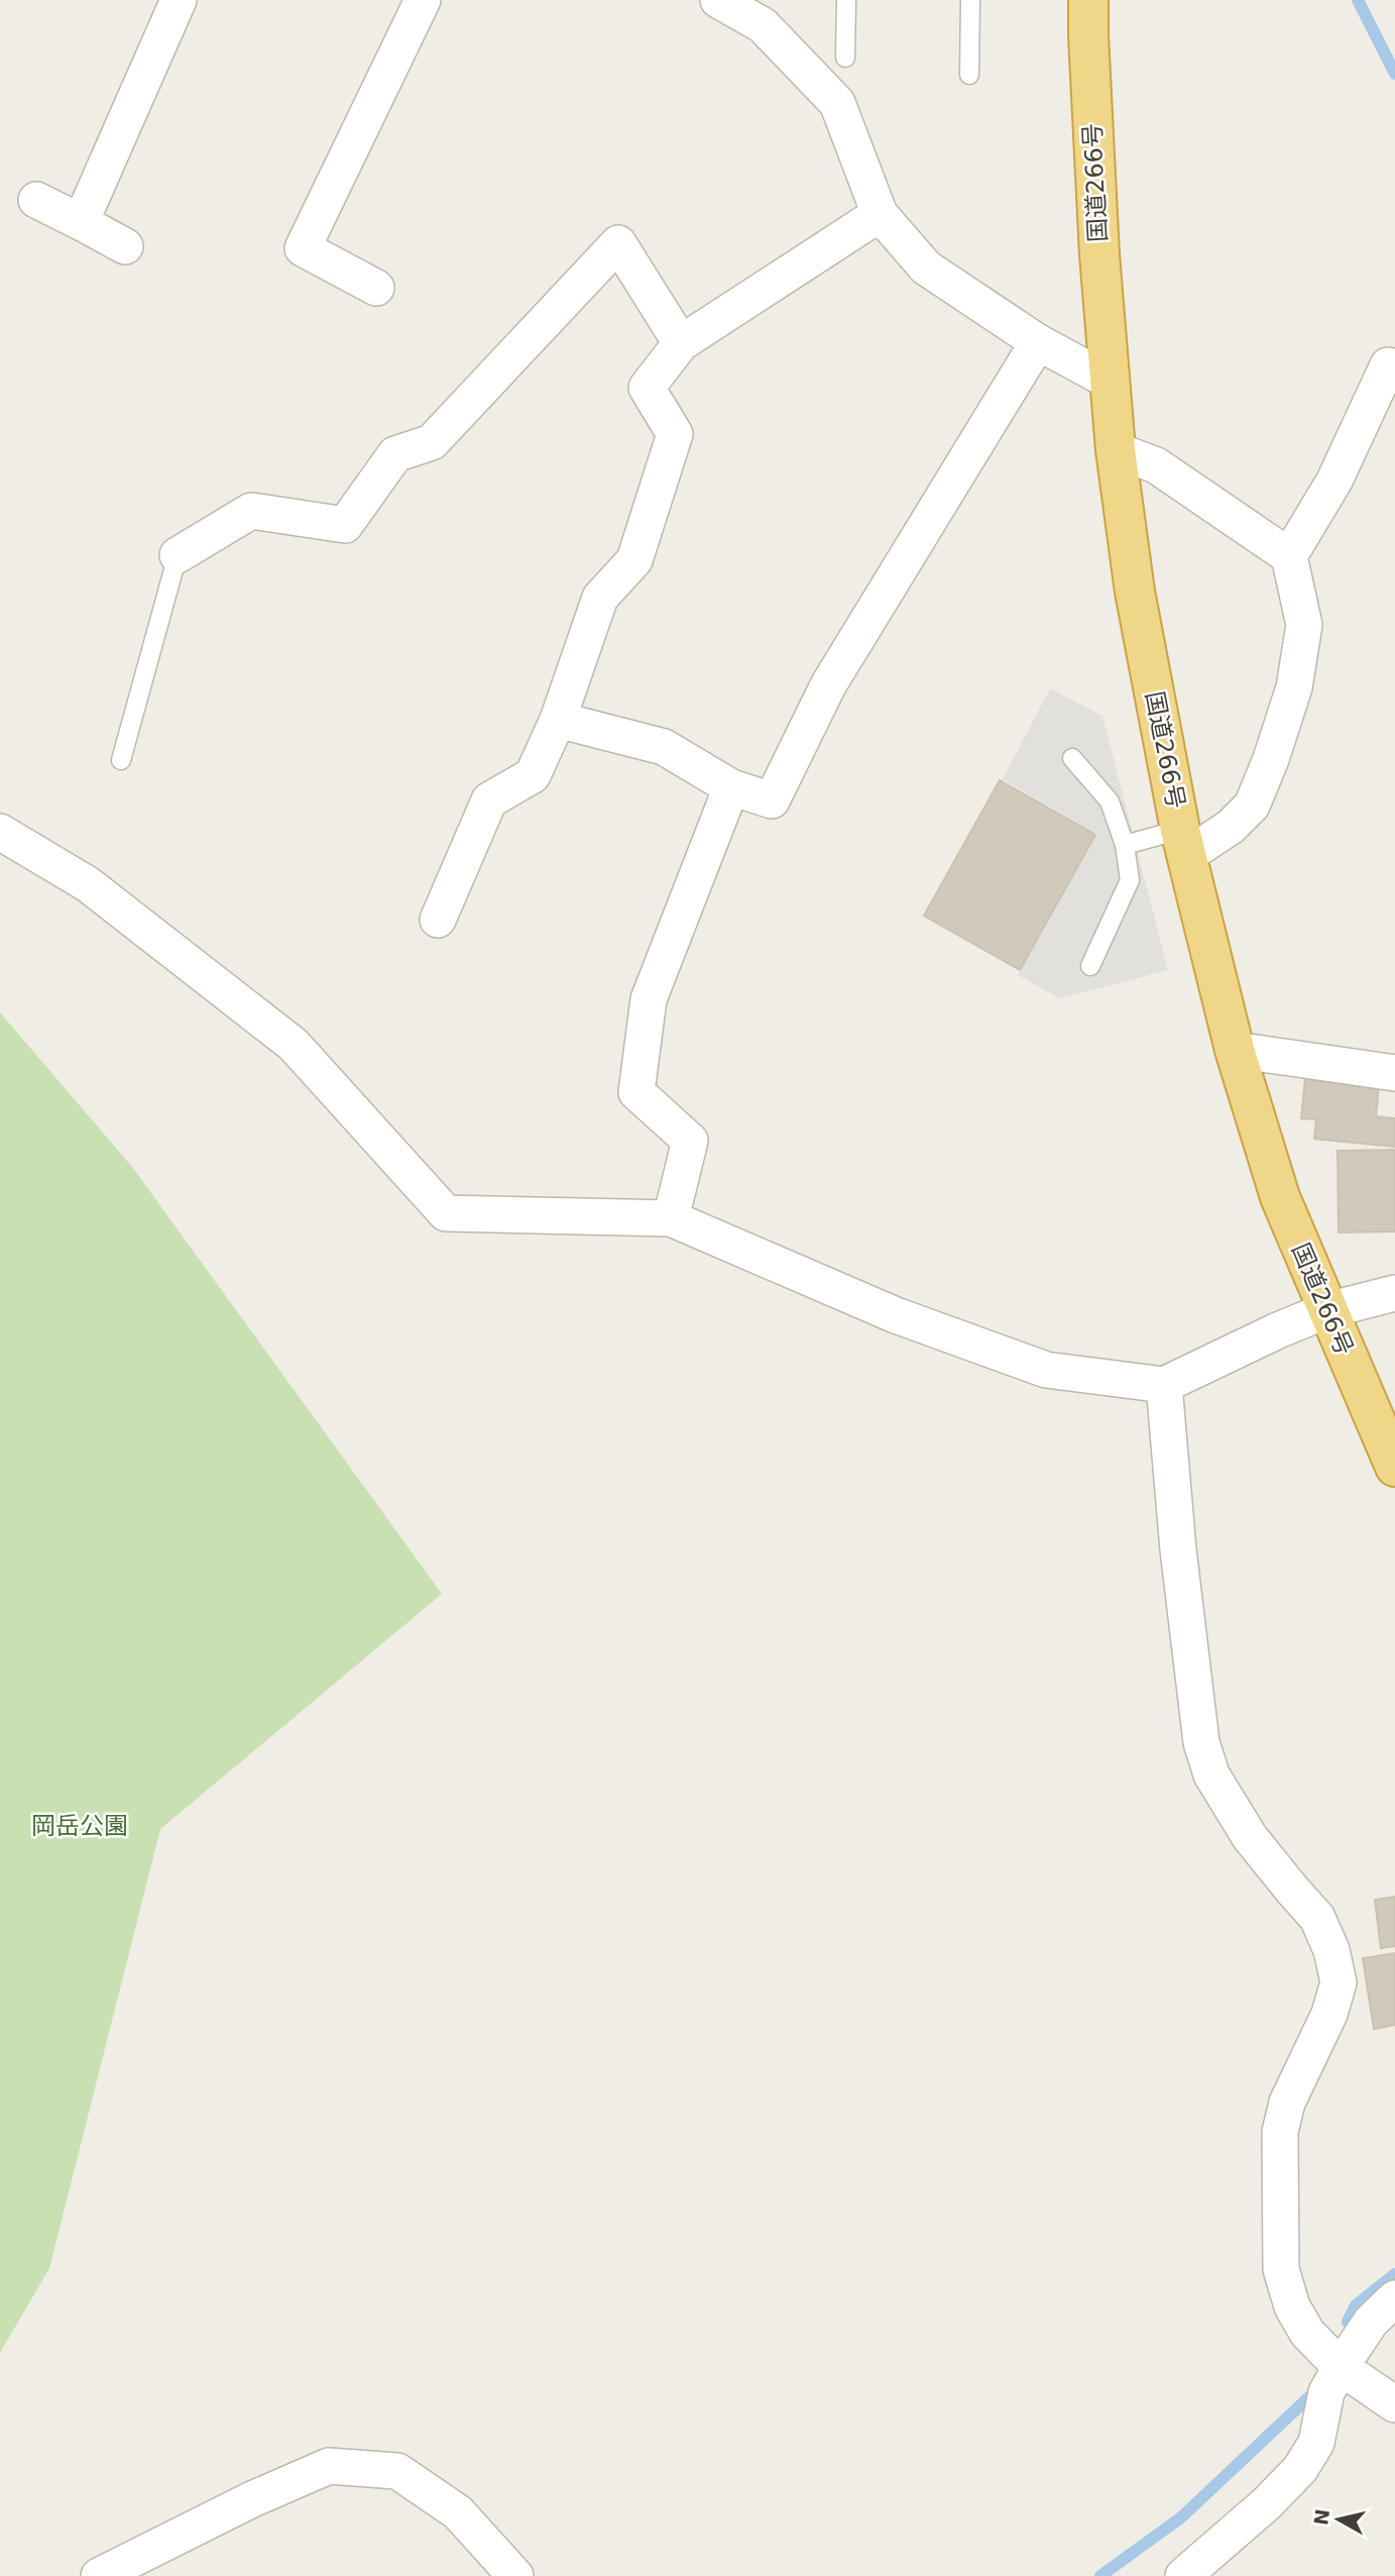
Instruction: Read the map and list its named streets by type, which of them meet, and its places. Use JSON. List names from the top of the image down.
{
  "streets": {
    "highway": ["国道266号"]
  },
  "parks": ["岡岳公園"],
  "north": "left"
}
